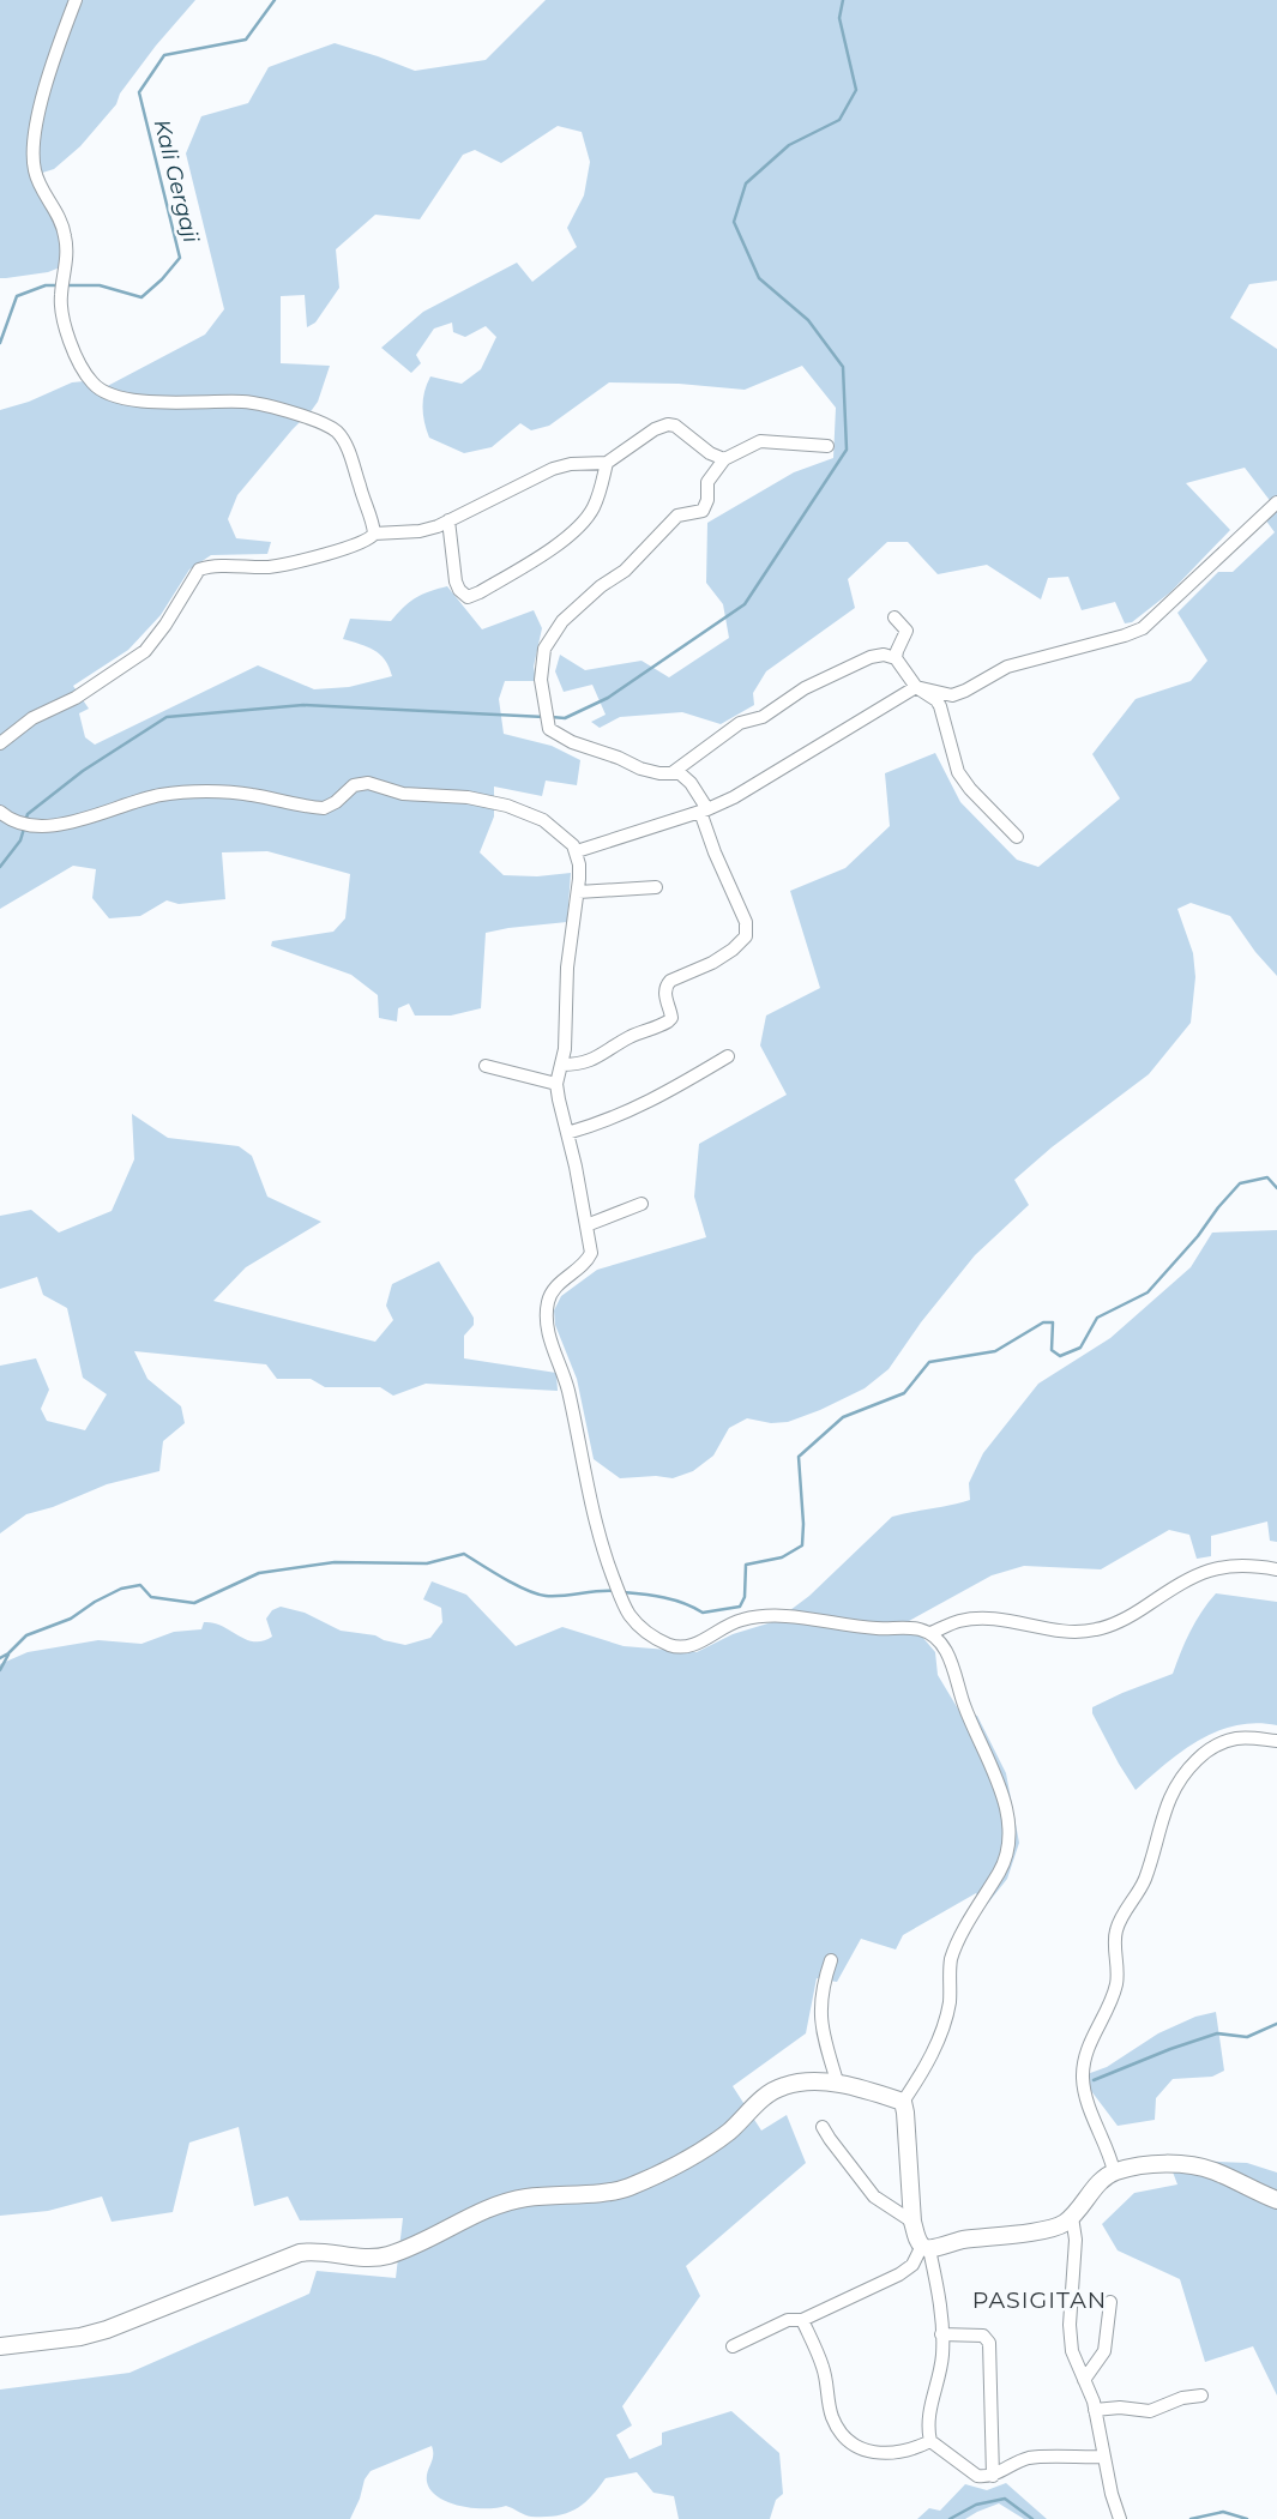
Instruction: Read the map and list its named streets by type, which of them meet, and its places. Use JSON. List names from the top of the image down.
{
  "districts": ["PASIGITAN"],
  "water": ["Kali Gergaji"]
}
